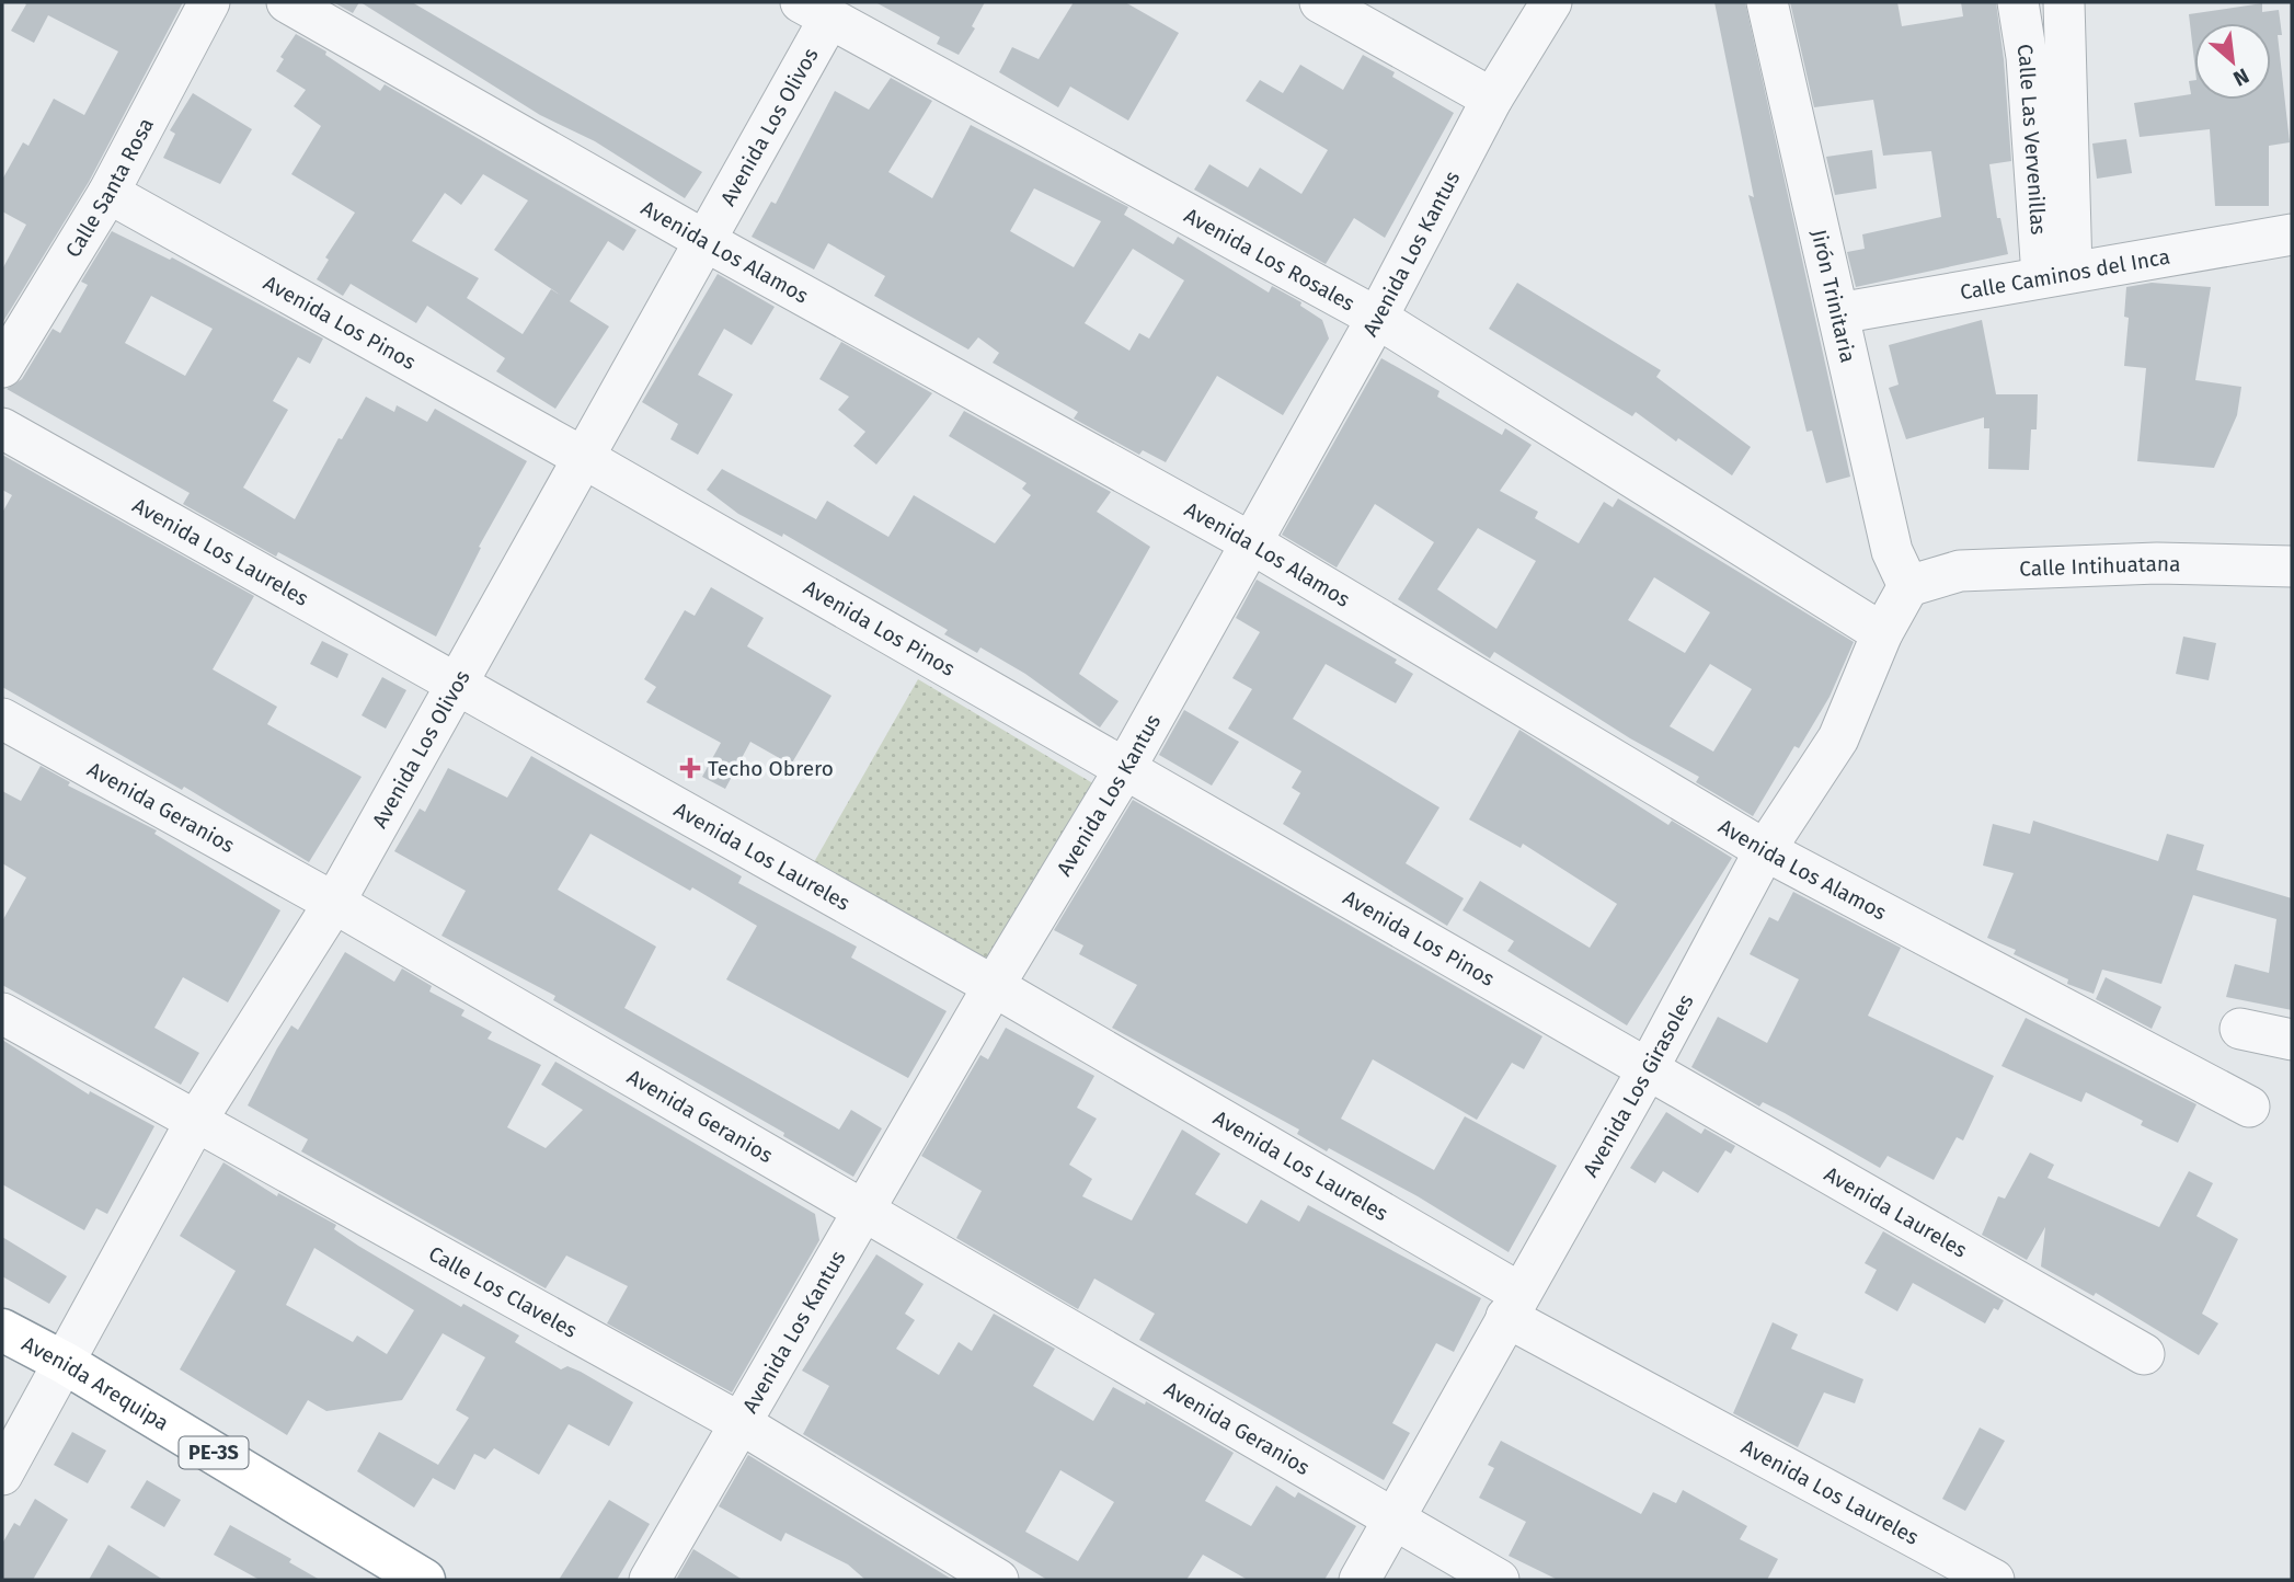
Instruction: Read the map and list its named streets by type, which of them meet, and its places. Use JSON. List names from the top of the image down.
{
  "streets": {
    "highway": ["Avenida Arequipa", "PE-3S"],
    "street": [
      "Avenida Los Olivos",
      "Calle Las Vervenillas",
      "Calle Santa Rosa",
      "Avenida Los Alamos",
      "Avenida Los Kantus",
      "Avenida Los Rosales",
      "Calle Caminos del Inca",
      "Jirón Trinitaria",
      "Avenida Los Pinos",
      "Avenida Los Laureles",
      "Calle Intihuatana",
      "Avenida Geranios",
      "Avenida Los Girasoles",
      "Avenida Laureles",
      "Calle Los Claveles"
    ]
  },
  "crossings": [
    ["Avenida Los Olivos", "Avenida Los Alamos"],
    ["Avenida Los Olivos", "Avenida Los Rosales"],
    ["Avenida Los Olivos", "Avenida Los Pinos"],
    ["Avenida Los Olivos", "Avenida Los Laureles"],
    ["Avenida Los Olivos", "Avenida Geranios"],
    ["Avenida Los Olivos", "Calle Los Claveles"],
    ["Avenida Los Olivos", "Avenida Arequipa"],
    ["Calle Las Vervenillas", "Calle Caminos del Inca"],
    ["Calle Santa Rosa", "Avenida Los Pinos"],
    ["Avenida Los Alamos", "Avenida Los Kantus"],
    ["Avenida Los Alamos", "Avenida Los Girasoles"],
    ["Avenida Los Kantus", "Avenida Los Rosales"],
    ["Avenida Los Kantus", "Avenida Los Pinos"],
    ["Avenida Los Kantus", "Avenida Los Laureles"],
    ["Avenida Los Kantus", "Avenida Geranios"],
    ["Avenida Los Kantus", "Calle Los Claveles"],
    ["Avenida Los Rosales", "Avenida Los Girasoles"],
    ["Calle Caminos del Inca", "Jirón Trinitaria"],
    ["Jirón Trinitaria", "Calle Intihuatana"],
    ["Jirón Trinitaria", "Avenida Los Girasoles"],
    ["Avenida Los Pinos", "Avenida Los Girasoles"],
    ["Avenida Los Pinos", "Avenida Laureles"],
    ["Avenida Los Laureles", "Avenida Los Girasoles"],
    ["Calle Intihuatana", "Avenida Los Girasoles"],
    ["Avenida Geranios", "Avenida Los Girasoles"],
    ["Avenida Los Girasoles", "Avenida Laureles"]
  ],
  "places": {
    "health": ["Techo Obrero"]
  },
  "north": "bottom right"
}
